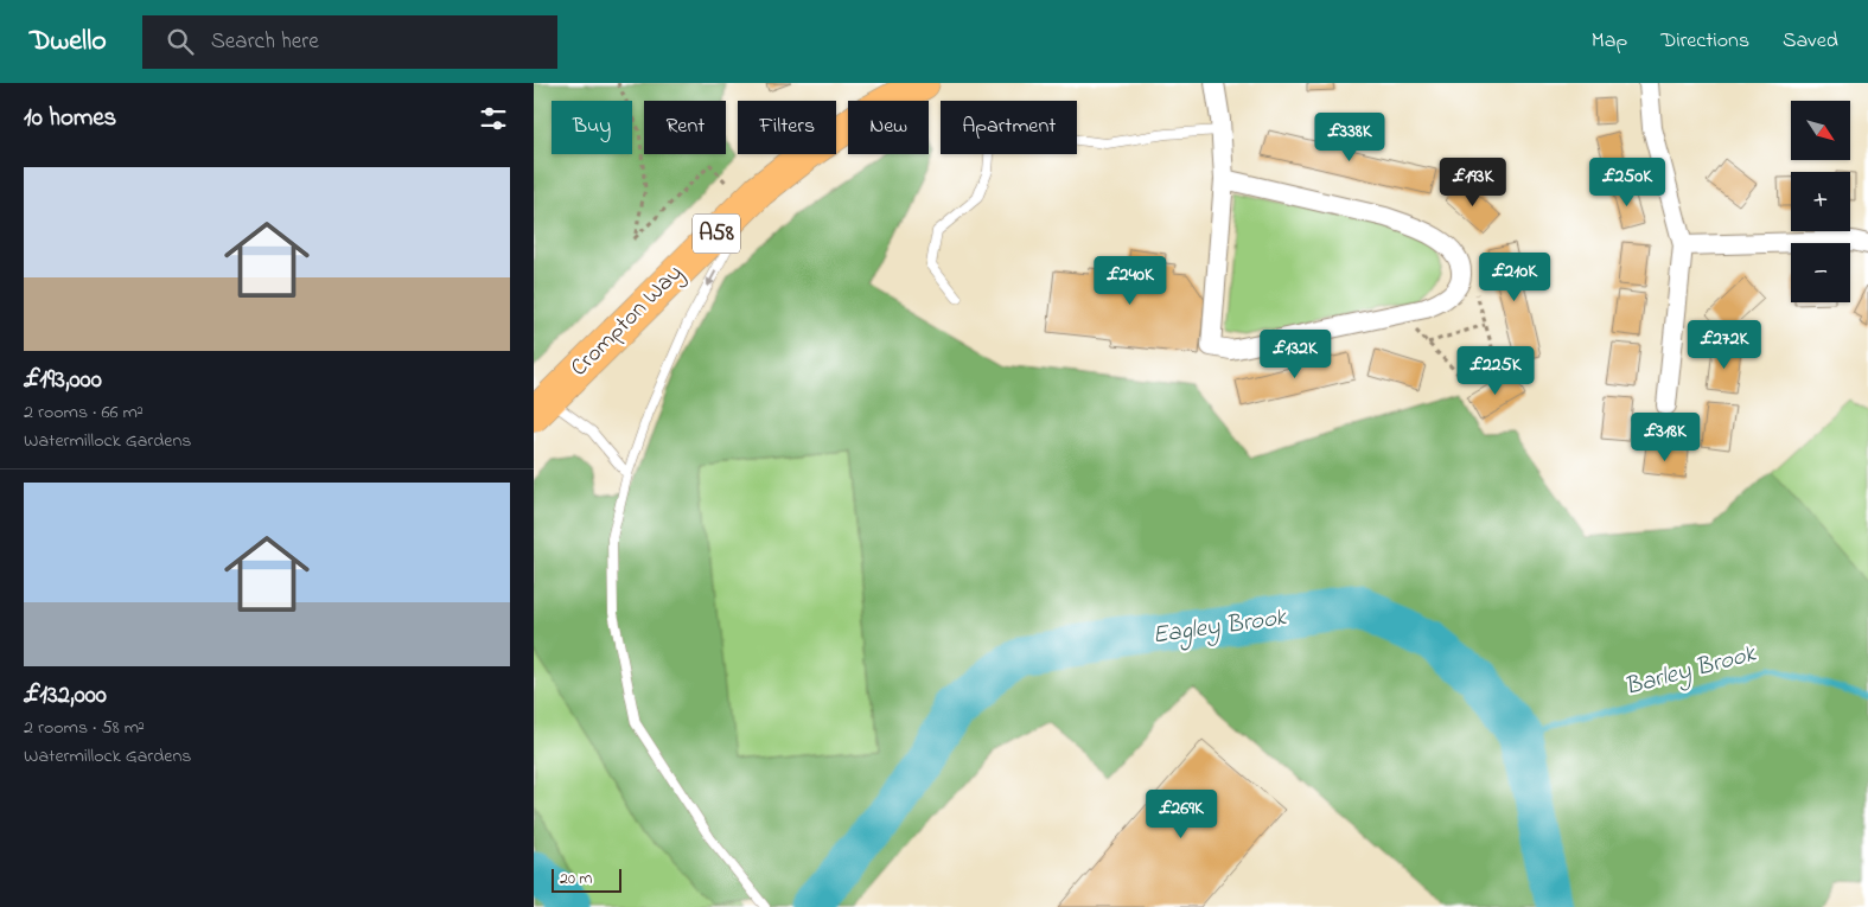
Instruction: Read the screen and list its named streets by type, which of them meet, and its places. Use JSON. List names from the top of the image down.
{
  "streets": {
    "highway": ["A58", "Crompton Way"]
  },
  "water": ["Eagley Brook", "Barley Brook"],
  "scale_bar": "20 m",
  "north": "bottom right",
  "page": {
    "header": "Dwello",
    "search": "Search here",
    "nav": ["Map", "Directions", "Saved"],
    "heading": "10 homes",
    "map_buttons": ["+", "−"],
    "chip": [
      "Buy",
      "Rent",
      "Filters",
      "New",
      "Apartment"
    ],
    "price": [
      "£338K",
      "£193K",
      "£250K",
      "£210K",
      "£240K",
      "£272K",
      "£132K",
      "£225K",
      "£318K",
      "£269K"
    ],
    "list": [
      {
        "name": "£193,000",
        "note": "2 rooms · 66 m² · Watermillock Gardens"
      },
      {
        "name": "£132,000",
        "note": "2 rooms · 58 m² · Watermillock Gardens"
      }
    ],
    "scale": "20 m"
  }
}
